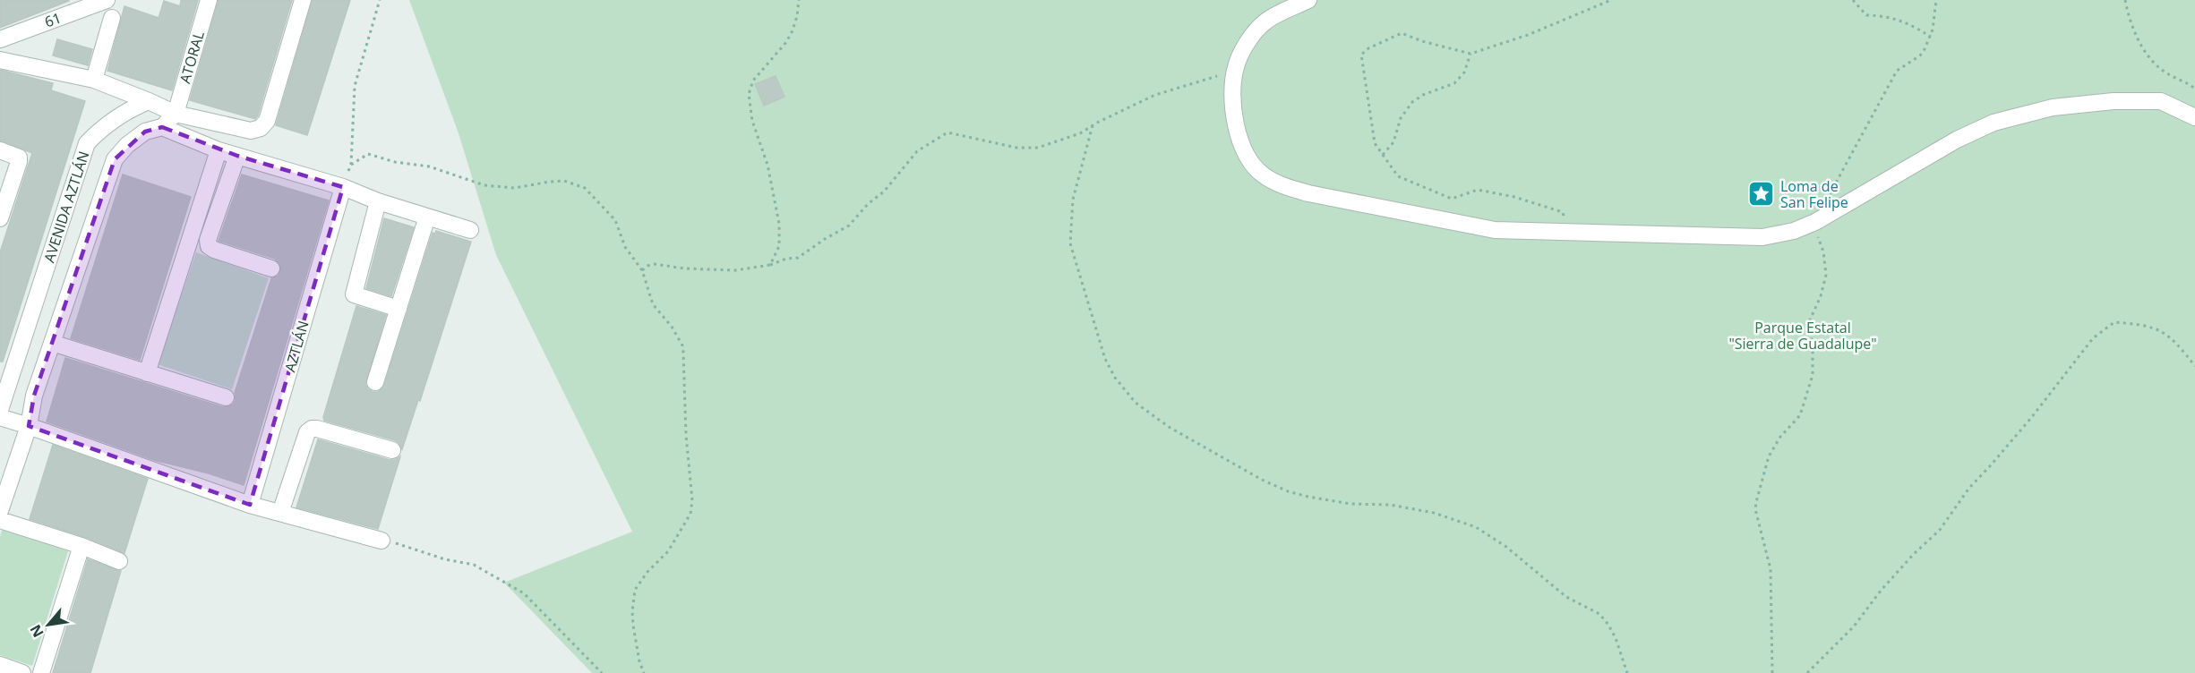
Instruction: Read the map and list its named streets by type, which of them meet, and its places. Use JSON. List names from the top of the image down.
{
  "streets": {
    "street": [
      "61",
      "ATORAL",
      "AVENIDA AZTLÁN",
      "AZTLÁN"
    ]
  },
  "crossings": [
    ["ATORAL", "AVENIDA AZTLÁN"]
  ],
  "parks": ["Parque Estatal \"Sierra de Guadalupe\""],
  "places": {
    "place": ["Loma de San Felipe"]
  },
  "north": "bottom left"
}
